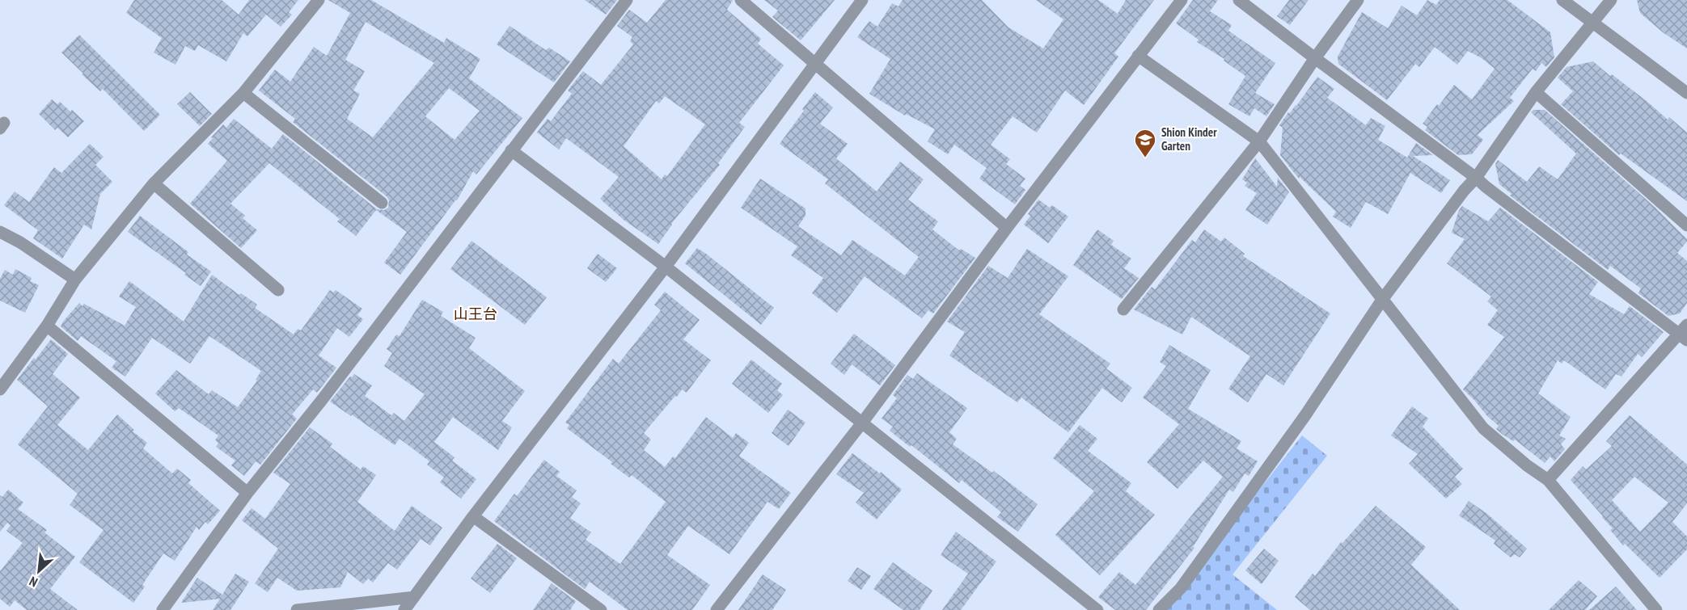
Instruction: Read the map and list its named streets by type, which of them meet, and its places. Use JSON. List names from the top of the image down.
{
  "districts": ["山王台"],
  "places": {
    "school or university": ["Shion Kinder Garten"]
  },
  "north": "bottom left"
}
